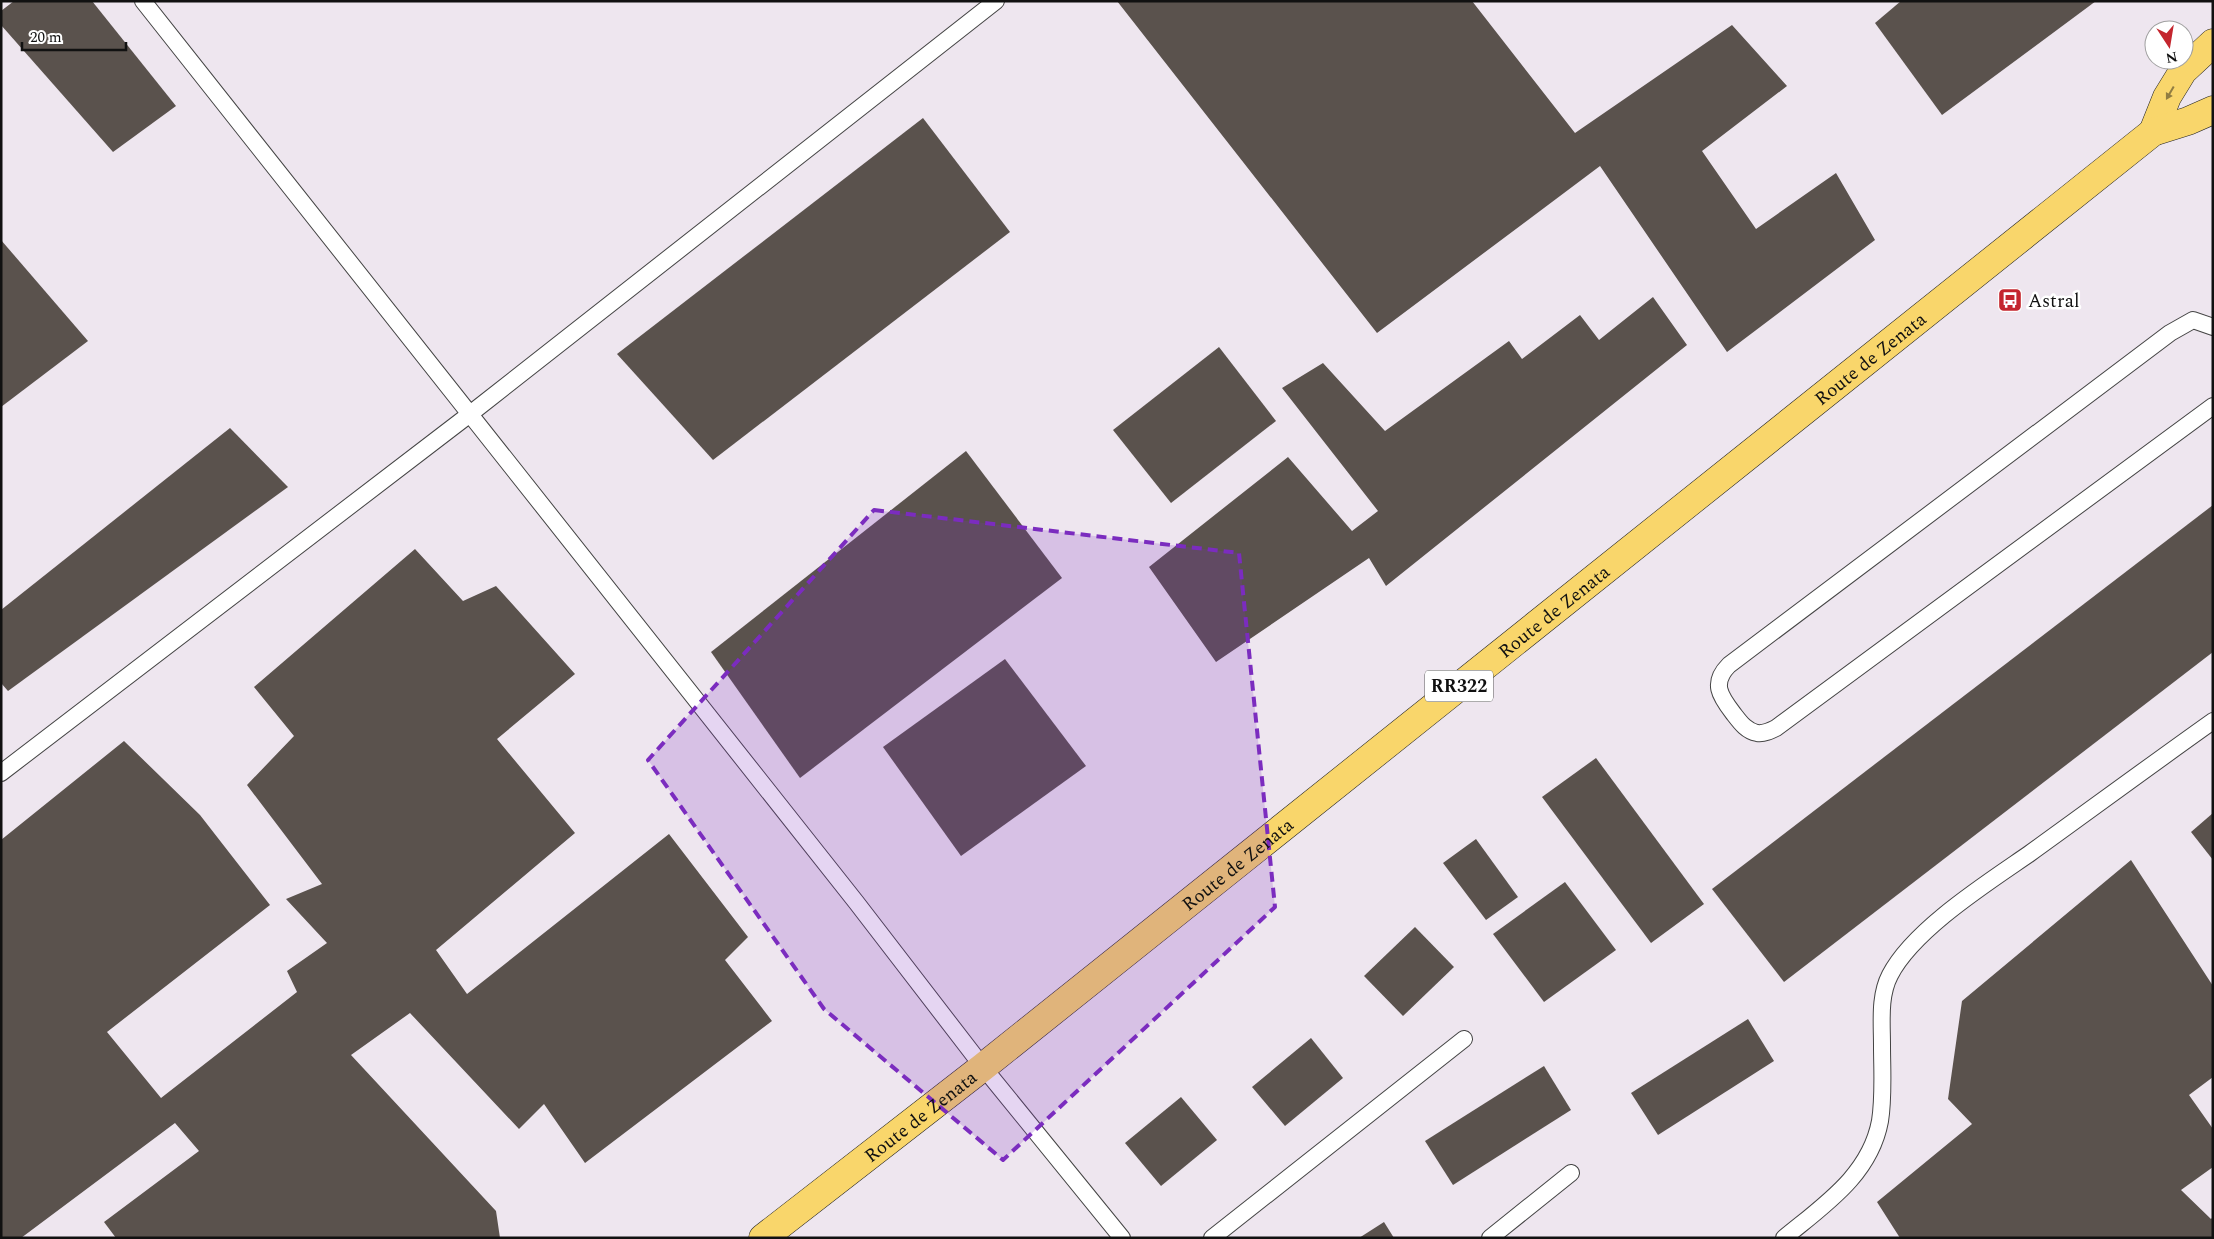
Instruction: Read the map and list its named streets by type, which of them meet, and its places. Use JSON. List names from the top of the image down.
{
  "streets": {
    "main road": ["Route de Zenata", "RR322"]
  },
  "crossings": [
    ["Route de Zenata", "RR322"]
  ],
  "places": {
    "bus stop": ["Astral"]
  },
  "scale_bar": "20 m",
  "north": "bottom"
}
